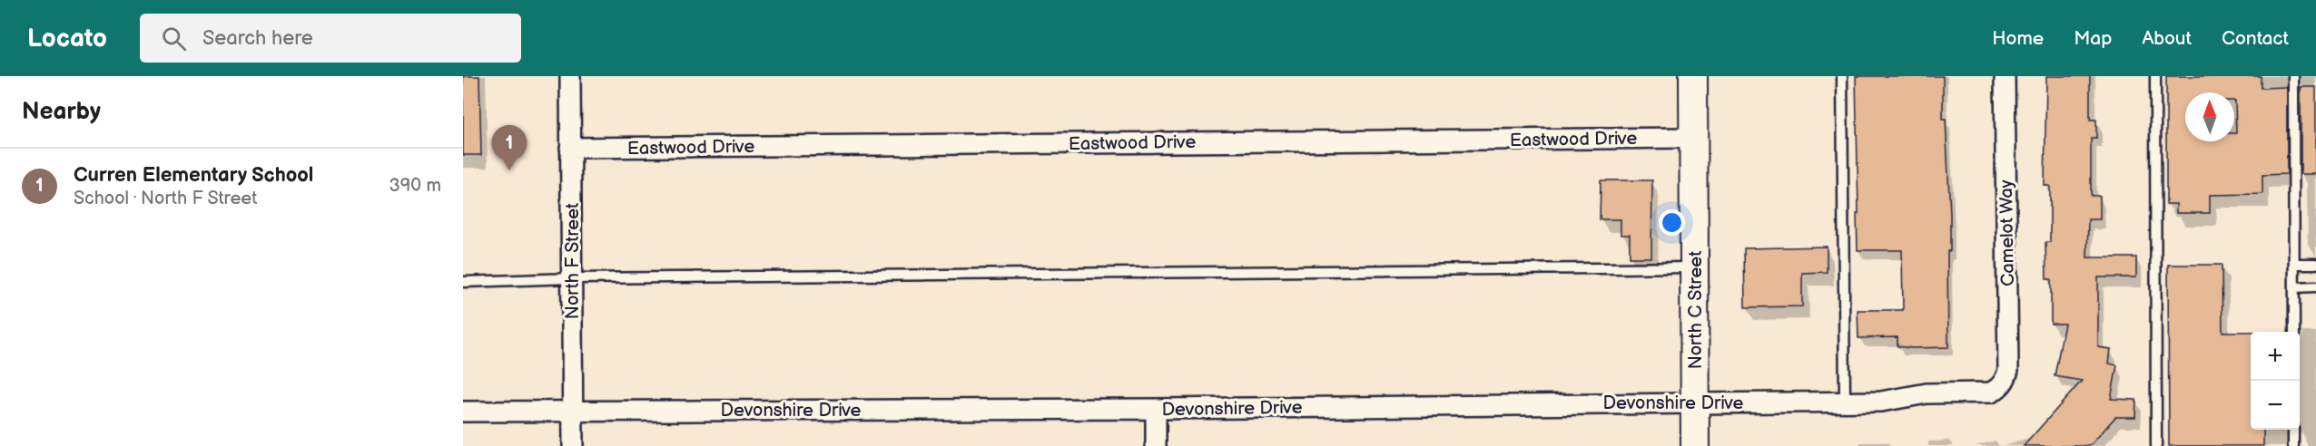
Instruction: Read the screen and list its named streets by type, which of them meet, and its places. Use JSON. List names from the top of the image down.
{
  "streets": {
    "street": [
      "Eastwood Drive",
      "Camelot Way",
      "North F Street",
      "North C Street",
      "Devonshire Drive"
    ]
  },
  "crossings": [
    ["Eastwood Drive", "North F Street"],
    ["Eastwood Drive", "North C Street"],
    ["Camelot Way", "Devonshire Drive"],
    ["North F Street", "Devonshire Drive"],
    ["North C Street", "Devonshire Drive"]
  ],
  "north": "top",
  "page": {
    "header": "Locato",
    "search": "Search here",
    "nav": [
      "Home",
      "Map",
      "About",
      "Contact"
    ],
    "heading": "Nearby",
    "pins": "1",
    "list": [
      {
        "mark": "1",
        "name": "Curren Elementary School",
        "note": "School · North F Street",
        "value": "390 m"
      }
    ],
    "map_buttons": ["+", "−"]
  }
}
